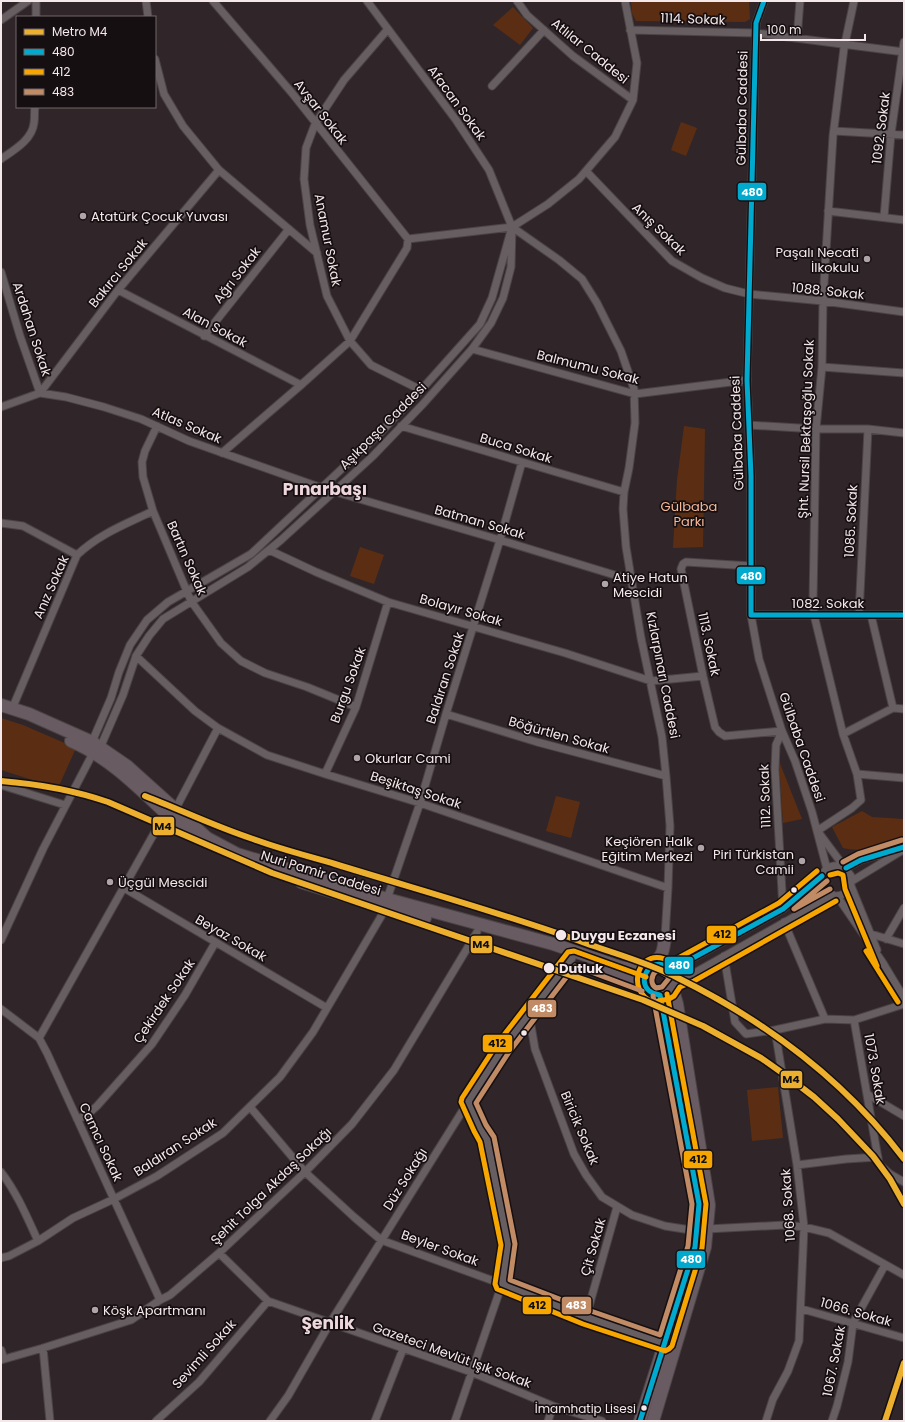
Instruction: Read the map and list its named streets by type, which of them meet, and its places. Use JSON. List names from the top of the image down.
{
  "streets": {
    "main road": ["Nuri Pamir Caddesi"],
    "street": [
      "1114. Sokak",
      "Atlılar Caddesi",
      "Afacan Sokak",
      "Gülbaba Caddesi",
      "Avşar Sokak",
      "1092. Sokak",
      "Anış Sokak",
      "Anamur Sokak",
      "Bakırcı Sokak",
      "Ağrı Sokak",
      "1088. Sokak",
      "Alan Sokak",
      "Ardahan Sokak",
      "Balmumu Sokak",
      "Atlas Sokak",
      "Aşıkpaşa Caddesi",
      "Şht. Nursil Bektaşoğlu Sokak",
      "Buca Sokak",
      "1085. Sokak",
      "Batman Sokak",
      "Bartın Sokak",
      "Anız Sokak",
      "1082. Sokak",
      "Bolayır Sokak",
      "1113. Sokak",
      "Kızlarpınarı Caddesi",
      "Baldıran Sokak",
      "Burgu Sokak",
      "Böğürtlen Sokak",
      "Beşiktaş Sokak",
      "1112. Sokak",
      "Beyaz Sokak",
      "Çekirdek Sokak",
      "1073. Sokak",
      "Biricik Sokak",
      "Camcı Sokak",
      "Düz Sokağı",
      "Şehit Tolga Akdaş Sokağı",
      "1068. Sokak",
      "Çit Sokak",
      "Beyler Sokak",
      "1066. Sokak",
      "Sevimli Sokak",
      "Gazeteci Mevlüt Işık Sokak",
      "1067. Sokak"
    ]
  },
  "crossings": [
    ["1114. Sokak", "Gülbaba Caddesi"],
    ["1114. Sokak", "1092. Sokak"],
    ["1114. Sokak", "Şht. Nursil Bektaşoğlu Sokak"],
    ["Afacan Sokak", "Anamur Sokak"],
    ["Afacan Sokak", "Aşıkpaşa Caddesi"],
    ["Afacan Sokak", "Kızlarpınarı Caddesi"],
    ["Gülbaba Caddesi", "Anış Sokak"],
    ["Gülbaba Caddesi", "1088. Sokak"],
    ["Gülbaba Caddesi", "Balmumu Sokak"],
    ["Gülbaba Caddesi", "Şht. Nursil Bektaşoğlu Sokak"],
    ["Gülbaba Caddesi", "1082. Sokak"],
    ["Gülbaba Caddesi", "1113. Sokak"],
    ["Gülbaba Caddesi", "1112. Sokak"],
    ["Avşar Sokak", "Anamur Sokak"],
    ["Anış Sokak", "1088. Sokak"],
    ["Anamur Sokak", "Aşıkpaşa Caddesi"],
    ["Bakırcı Sokak", "Alan Sokak"],
    ["Bakırcı Sokak", "Ardahan Sokak"],
    ["Bakırcı Sokak", "Atlas Sokak"],
    ["Ağrı Sokak", "Alan Sokak"],
    ["1088. Sokak", "Şht. Nursil Bektaşoğlu Sokak"],
    ["Ardahan Sokak", "Atlas Sokak"],
    ["Balmumu Sokak", "Aşıkpaşa Caddesi"],
    ["Balmumu Sokak", "Kızlarpınarı Caddesi"],
    ["Atlas Sokak", "Aşıkpaşa Caddesi"],
    ["Atlas Sokak", "Batman Sokak"],
    ["Atlas Sokak", "Bartın Sokak"],
    ["Aşıkpaşa Caddesi", "Buca Sokak"],
    ["Aşıkpaşa Caddesi", "Batman Sokak"],
    ["Aşıkpaşa Caddesi", "Bartın Sokak"],
    ["Aşıkpaşa Caddesi", "Bolayır Sokak"],
    ["Aşıkpaşa Caddesi", "Kızlarpınarı Caddesi"],
    ["Aşıkpaşa Caddesi", "Beşiktaş Sokak"],
    ["Aşıkpaşa Caddesi", "Nuri Pamir Caddesi"],
    ["Şht. Nursil Bektaşoğlu Sokak", "1082. Sokak"],
    ["Buca Sokak", "Kızlarpınarı Caddesi"],
    ["Buca Sokak", "Baldıran Sokak"],
    ["1085. Sokak", "1082. Sokak"],
    ["Batman Sokak", "Kızlarpınarı Caddesi"],
    ["Batman Sokak", "Baldıran Sokak"],
    ["Bartın Sokak", "Anız Sokak"],
    ["Bartın Sokak", "Burgu Sokak"],
    ["Anız Sokak", "Nuri Pamir Caddesi"],
    ["Bolayır Sokak", "Kızlarpınarı Caddesi"],
    ["Bolayır Sokak", "Baldıran Sokak"],
    ["Bolayır Sokak", "Burgu Sokak"],
    ["1113. Sokak", "1112. Sokak"],
    ["Kızlarpınarı Caddesi", "Böğürtlen Sokak"],
    ["Kızlarpınarı Caddesi", "Beşiktaş Sokak"],
    ["Baldıran Sokak", "Böğürtlen Sokak"],
    ["Baldıran Sokak", "Beşiktaş Sokak"],
    ["Baldıran Sokak", "Nuri Pamir Caddesi"],
    ["Baldıran Sokak", "Beyaz Sokak"],
    ["Baldıran Sokak", "Camcı Sokak"],
    ["Baldıran Sokak", "Beyler Sokak"],
    ["Burgu Sokak", "Beşiktaş Sokak"],
    ["Nuri Pamir Caddesi", "Düz Sokağı"],
    ["Nuri Pamir Caddesi", "Şehit Tolga Akdaş Sokağı"],
    ["Beyaz Sokak", "Çekirdek Sokak"],
    ["Çekirdek Sokak", "Camcı Sokak"],
    ["Biricik Sokak", "Düz Sokağı"],
    ["Biricik Sokak", "1068. Sokak"],
    ["Biricik Sokak", "Çit Sokak"],
    ["Biricik Sokak", "1067. Sokak"],
    ["Camcı Sokak", "Şehit Tolga Akdaş Sokağı"],
    ["Düz Sokağı", "Beyler Sokak"],
    ["Düz Sokağı", "Gazeteci Mevlüt Işık Sokak"],
    ["Şehit Tolga Akdaş Sokağı", "Beyler Sokak"],
    ["Şehit Tolga Akdaş Sokağı", "Gazeteci Mevlüt Işık Sokak"],
    ["1068. Sokak", "1066. Sokak"],
    ["Çit Sokak", "Beyler Sokak"],
    ["1066. Sokak", "1067. Sokak"],
    ["Sevimli Sokak", "Gazeteci Mevlüt Işık Sokak"]
  ],
  "districts": ["Pınarbaşı", "Şenlik"],
  "parks": ["Gülbaba Parkı"],
  "places": [
    "Atatürk Çocuk Yuvası",
    "Paşalı Necati İlkokulu",
    "Atiye Hatun Mescidi",
    "Okurlar Cami",
    "Keçiören Halk Eğitim Merkezi",
    "Piri Türkistan Camii",
    "Üçgül Mescidi",
    "Duygu Eczanesi",
    "Dutluk",
    "Köşk Apartmanı",
    "İmamhatip Lisesi"
  ],
  "lines": [
    "transit line 480",
    "metro line M4",
    "transit line 483",
    "transit line 412"
  ],
  "legend": [
    "Metro M4",
    "480",
    "412",
    "483"
  ],
  "scale_bar": "100 m"
}
